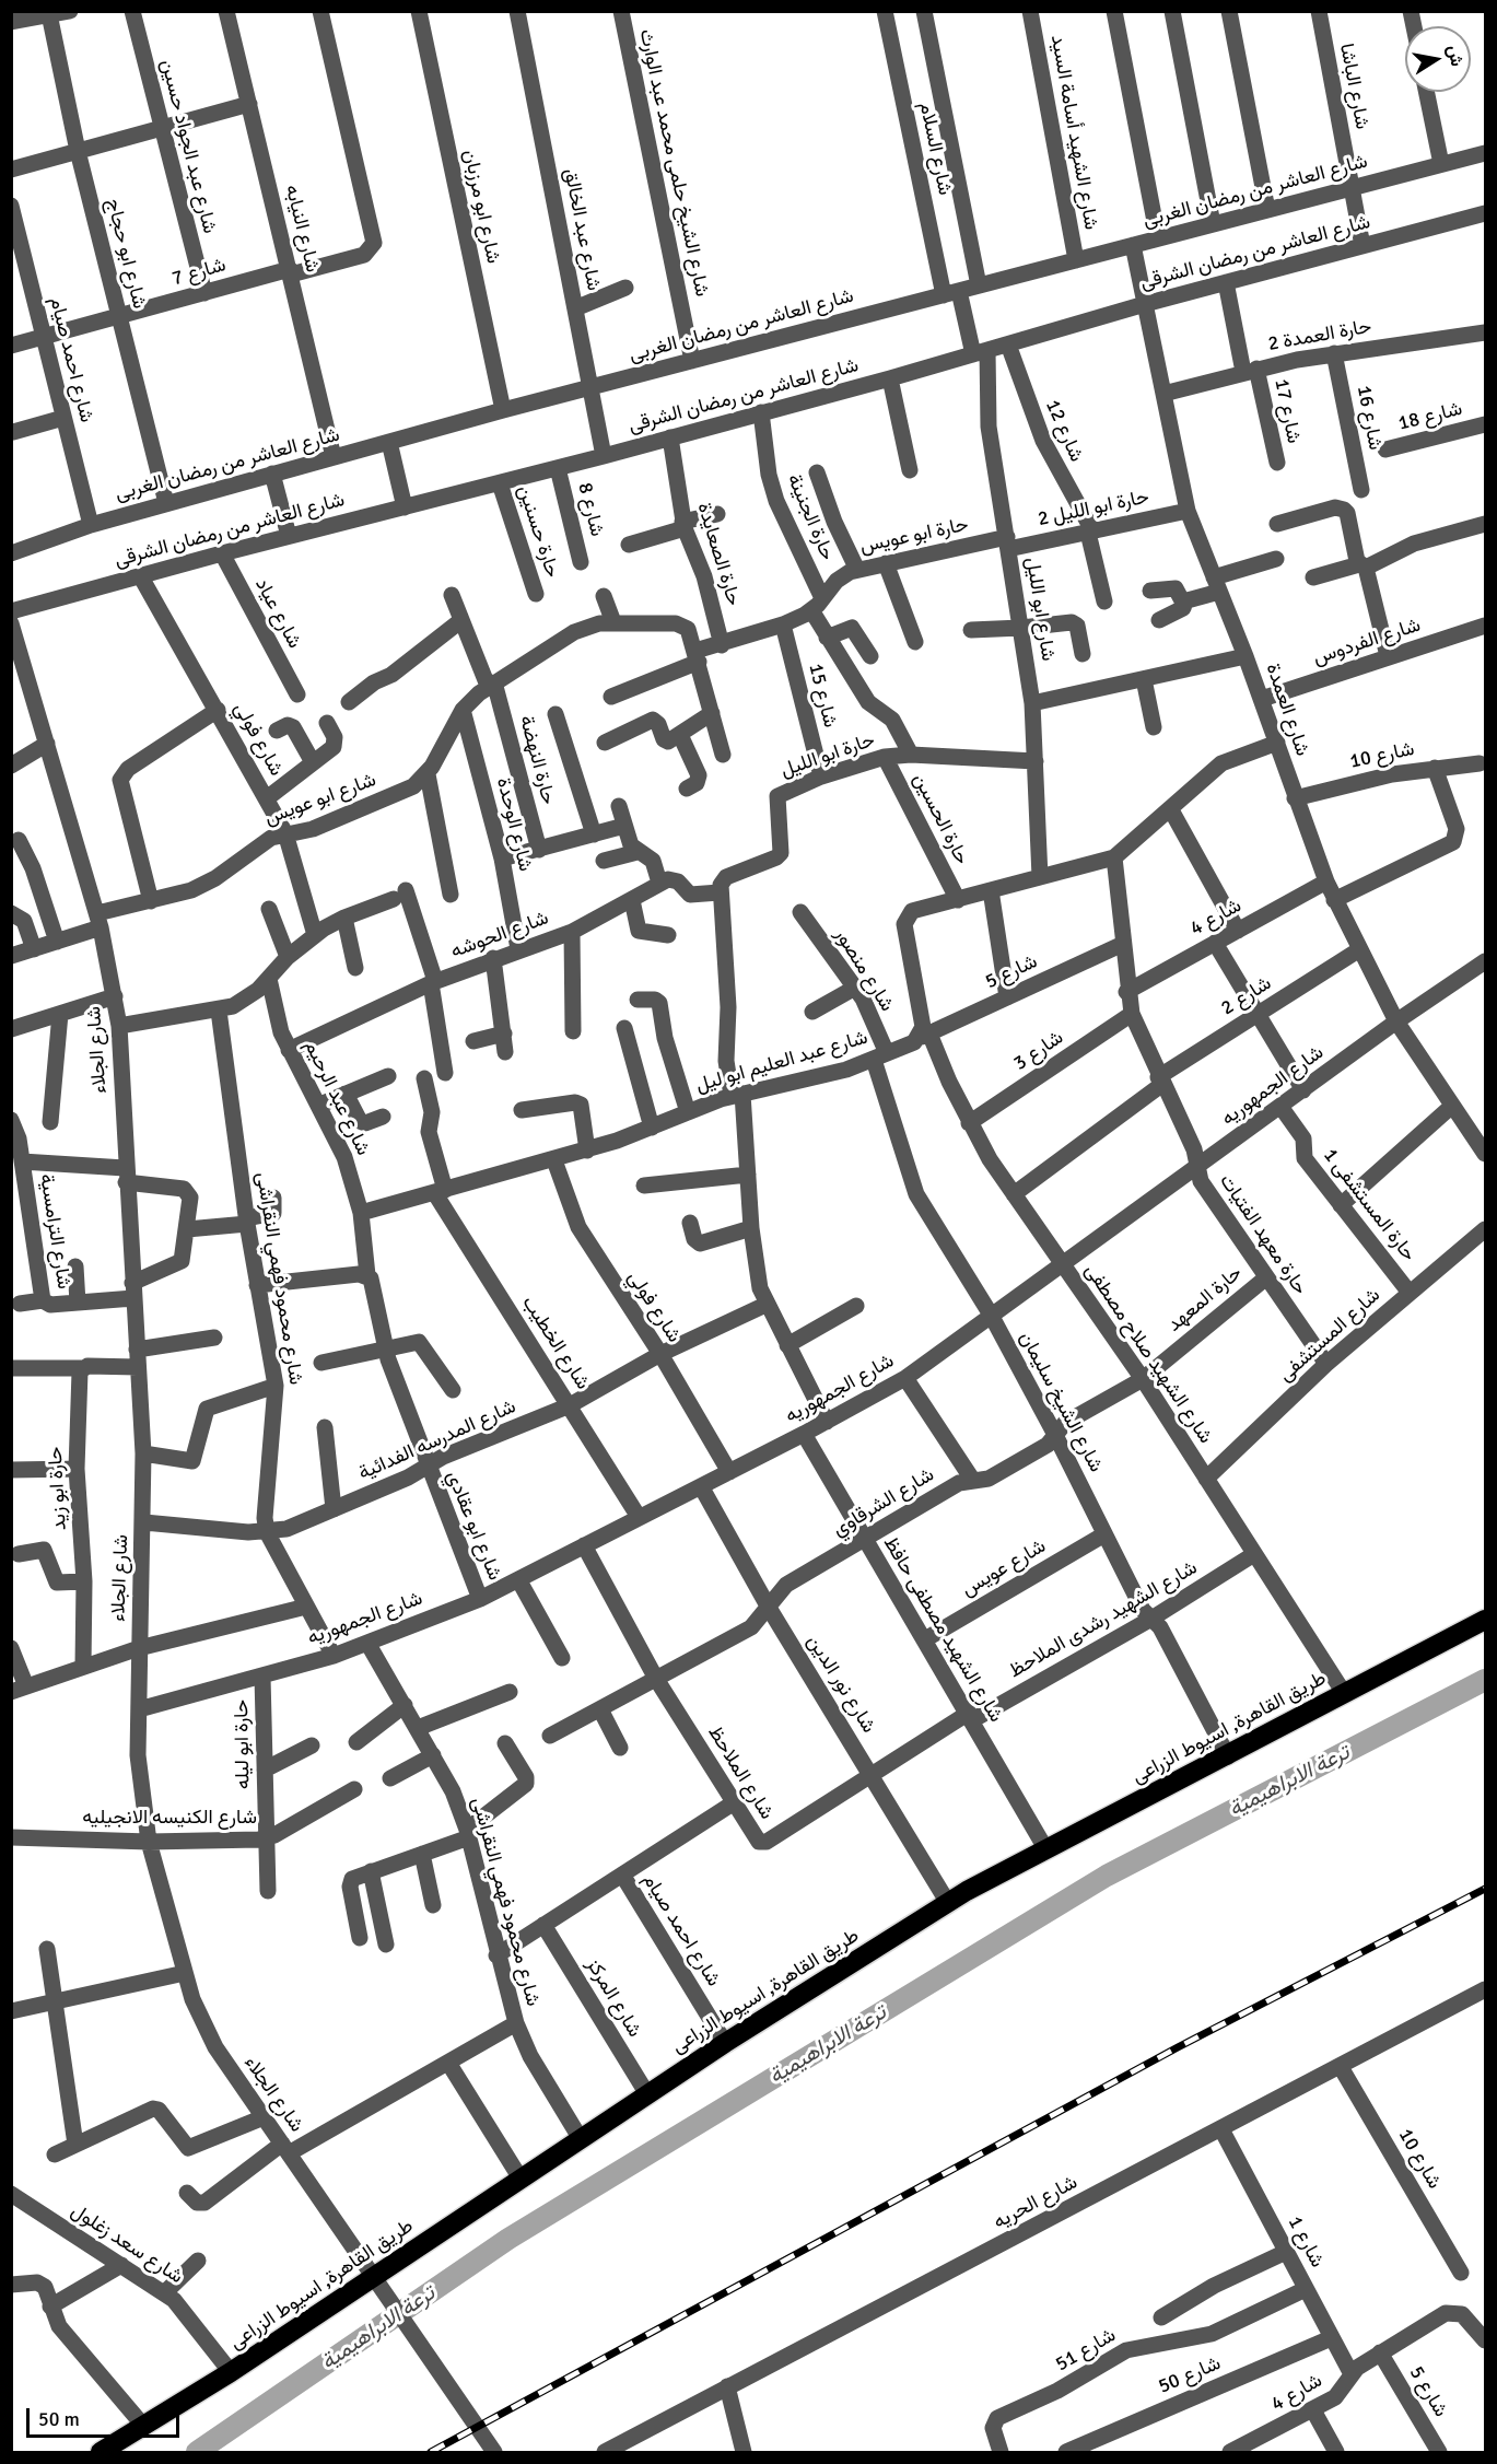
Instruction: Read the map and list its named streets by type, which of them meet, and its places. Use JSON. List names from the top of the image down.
{
  "streets": {
    "highway": ["طريق القاهرة, اسيوط الزراعى"],
    "street": [
      "شارع الباشا",
      "شارع الشهيد أسامة السيد",
      "شارع عبد الجواد حسين",
      "شارع السلام",
      "شارع الشيخ حلمى محمد عبد الوارث",
      "شارع العاشر من رمضان الغربى",
      "شارع ابو مرزبان",
      "شارع النيابه",
      "شارع عبد الخالق",
      "شارع العاشر من رمضان الشرقى",
      "شارع ابو حجاج",
      "شارع 7",
      "حارة العمدة 2",
      "شارع احمد صيام",
      "شارع 17",
      "شارع 18",
      "شارع 16",
      "شارع 12",
      "حارة ابو الليل 2",
      "شارع 8",
      "حارة الجنينة",
      "حارة حسنين",
      "حارة ابو عويس",
      "حارة الصعايدة",
      "شارع ابو الليل",
      "شارع عياد",
      "شارع الفردوس",
      "شارع 15",
      "شارع العمدة",
      "شارع فولي",
      "حارة ابو الليل",
      "شارع 10",
      "حارة النهضة",
      "شارع ابو عويس",
      "حارة الحسين",
      "شارع الوحدة",
      "شارع 4",
      "شارع الحوشه",
      "شارع منصور",
      "شارع 5",
      "شارع 2",
      "شارع الجلاء",
      "شارع 3",
      "شارع عبد العليم ابو ليل",
      "شارع الجمهوريه",
      "شارع عبد الرحيم",
      "حارة المستشفى 1",
      "شارع الترامسية",
      "حارة معهد الفتيات",
      "شارع محمود فهمي النقراشى",
      "حارة المعهد",
      "شارع المستشفى",
      "شارع الخطيب",
      "شارع الشهيد صلاح مصطفى",
      "شارع الشيخ سليمان",
      "شارع المدرسه الفدائية",
      "حارة ابو زيد",
      "شارع الشرقاوي",
      "شارع ابو عقادي",
      "شارع عويس",
      "شارع الشهيد رشدى الملاحظ",
      "شارع الشهيد مصطفى حافظ",
      "شارع نور الدين",
      "حارة ابو ليله",
      "شارع الملاحظ",
      "شارع الكنيسه الانجيليه",
      "شارع المركز",
      "شارع الحريه",
      "شارع 1",
      "شارع سعد زغلول",
      "شارع 51",
      "شارع 50"
    ]
  },
  "crossings": [
    ["شارع الباشا", "شارع العاشر من رمضان الغربى"],
    ["شارع الباشا", "شارع العاشر من رمضان الشرقى"],
    ["شارع الشهيد أسامة السيد", "شارع العاشر من رمضان الغربى"],
    ["شارع عبد الجواد حسين", "شارع 7"],
    ["شارع السلام", "شارع العاشر من رمضان الغربى"],
    ["شارع السلام", "شارع العاشر من رمضان الشرقى"],
    ["شارع السلام", "شارع ابو الليل"],
    ["شارع الشيخ حلمى محمد عبد الوارث", "شارع العاشر من رمضان الغربى"],
    ["شارع العاشر من رمضان الغربى", "شارع ابو مرزبان"],
    ["شارع العاشر من رمضان الغربى", "شارع النيابه"],
    ["شارع العاشر من رمضان الغربى", "شارع عبد الخالق"],
    ["شارع العاشر من رمضان الغربى", "شارع ابو حجاج"],
    ["شارع العاشر من رمضان الغربى", "شارع احمد صيام"],
    ["شارع العاشر من رمضان الغربى", "شارع العمدة"],
    ["شارع النيابه", "شارع 7"],
    ["شارع عبد الخالق", "شارع العاشر من رمضان الشرقى"],
    ["شارع العاشر من رمضان الشرقى", "شارع 17"],
    ["شارع العاشر من رمضان الشرقى", "شارع 12"],
    ["شارع العاشر من رمضان الشرقى", "شارع 8"],
    ["شارع العاشر من رمضان الشرقى", "حارة الجنينة"],
    ["شارع العاشر من رمضان الشرقى", "حارة حسنين"],
    ["شارع العاشر من رمضان الشرقى", "حارة الصعايدة"],
    ["شارع العاشر من رمضان الشرقى", "شارع ابو الليل"],
    ["شارع العاشر من رمضان الشرقى", "شارع عياد"],
    ["شارع العاشر من رمضان الشرقى", "شارع العمدة"],
    ["شارع العاشر من رمضان الشرقى", "شارع فولي"],
    ["شارع ابو حجاج", "شارع 7"],
    ["شارع 7", "شارع احمد صيام"],
    ["حارة العمدة 2", "شارع 17"],
    ["حارة العمدة 2", "شارع 16"],
    ["حارة العمدة 2", "شارع العمدة"],
    ["شارع احمد صيام", "طريق القاهرة, اسيوط الزراعى"],
    ["شارع 12", "حارة ابو الليل 2"],
    ["حارة ابو الليل 2", "حارة ابو عويس"],
    ["حارة ابو الليل 2", "شارع ابو الليل"],
    ["حارة ابو الليل 2", "شارع العمدة"],
    ["حارة الجنينة", "حارة ابو عويس"],
    ["حارة الجنينة", "حارة ابو الليل"],
    ["حارة ابو عويس", "حارة الصعايدة"],
    ["حارة ابو عويس", "شارع ابو الليل"],
    ["حارة ابو عويس", "شارع 15"],
    ["حارة ابو عويس", "شارع ابو عويس"],
    ["شارع ابو الليل", "حارة ابو الليل"],
    ["شارع الفردوس", "شارع العمدة"],
    ["شارع 15", "حارة ابو الليل"],
    ["شارع العمدة", "شارع 10"],
    ["شارع العمدة", "شارع 4"],
    ["شارع العمدة", "شارع 2"],
    ["شارع العمدة", "شارع الجمهوريه"],
    ["شارع فولي", "شارع ابو عويس"],
    ["شارع فولي", "شارع عبد العليم ابو ليل"],
    ["شارع فولي", "شارع الجمهوريه"],
    ["شارع فولي", "شارع المدرسه الفدائية"],
    ["حارة ابو الليل", "حارة الحسين"],
    ["شارع 10", "شارع الحريه"],
    ["حارة النهضة", "شارع ابو عويس"],
    ["شارع ابو عويس", "شارع الوحدة"],
    ["شارع ابو عويس", "شارع الجلاء"],
    ["شارع الوحدة", "شارع الحوشه"],
    ["شارع 4", "شارع 5"],
    ["شارع 4", "حارة معهد الفتيات"],
    ["شارع 4", "شارع 1"],
    ["شارع الحوشه", "شارع عبد الرحيم"],
    ["شارع منصور", "شارع عبد العليم ابو ليل"],
    ["شارع منصور", "شارع الشيخ سليمان"],
    ["شارع 5", "شارع عبد العليم ابو ليل"],
    ["شارع 5", "حارة معهد الفتيات"],
    ["شارع 5", "شارع الشهيد صلاح مصطفى"],
    ["شارع 2", "حارة معهد الفتيات"],
    ["شارع 2", "شارع الشهيد صلاح مصطفى"],
    ["شارع الجلاء", "شارع الجمهوريه"],
    ["شارع الجلاء", "شارع الترامسية"],
    ["شارع الجلاء", "شارع المدرسه الفدائية"],
    ["شارع الجلاء", "طريق القاهرة, اسيوط الزراعى"],
    ["شارع الجلاء", "شارع الكنيسه الانجيليه"],
    ["شارع 3", "حارة معهد الفتيات"],
    ["شارع 3", "شارع الشهيد صلاح مصطفى"],
    ["شارع عبد العليم ابو ليل", "شارع عبد الرحيم"],
    ["شارع عبد العليم ابو ليل", "شارع الخطيب"],
    ["شارع عبد العليم ابو ليل", "شارع الشهيد صلاح مصطفى"],
    ["شارع عبد العليم ابو ليل", "شارع الشيخ سليمان"],
    ["شارع الجمهوريه", "حارة المستشفى 1"],
    ["شارع الجمهوريه", "حارة معهد الفتيات"],
    ["شارع الجمهوريه", "شارع محمود فهمي النقراشى"],
    ["شارع الجمهوريه", "شارع الخطيب"],
    ["شارع الجمهوريه", "شارع الشهيد صلاح مصطفى"],
    ["شارع الجمهوريه", "شارع الشيخ سليمان"],
    ["شارع الجمهوريه", "حارة ابو زيد"],
    ["شارع الجمهوريه", "شارع ابو عقادي"],
    ["شارع الجمهوريه", "شارع الشهيد مصطفى حافظ"],
    ["شارع الجمهوريه", "شارع نور الدين"],
    ["شارع الجمهوريه", "حارة ابو ليله"],
    ["شارع الجمهوريه", "شارع الملاحظ"],
    ["شارع عبد الرحيم", "شارع ابو عقادي"],
    ["حارة المستشفى 1", "شارع المستشفى"],
    ["حارة معهد الفتيات", "حارة المعهد"],
    ["حارة معهد الفتيات", "شارع المستشفى"],
    ["شارع محمود فهمي النقراشى", "شارع المدرسه الفدائية"],
    ["شارع محمود فهمي النقراشى", "طريق القاهرة, اسيوط الزراعى"],
    ["حارة المعهد", "شارع الشهيد صلاح مصطفى"],
    ["حارة المعهد", "شارع الشرقاوي"],
    ["شارع المستشفى", "شارع الشهيد صلاح مصطفى"],
    ["شارع الخطيب", "شارع المدرسه الفدائية"],
    ["شارع الشهيد صلاح مصطفى", "شارع الشرقاوي"],
    ["شارع الشهيد صلاح مصطفى", "شارع الشهيد رشدى الملاحظ"],
    ["شارع الشهيد صلاح مصطفى", "طريق القاهرة, اسيوط الزراعى"],
    ["شارع الشيخ سليمان", "شارع الشرقاوي"],
    ["شارع الشيخ سليمان", "شارع عويس"],
    ["شارع الشيخ سليمان", "شارع الشهيد رشدى الملاحظ"],
    ["شارع الشيخ سليمان", "طريق القاهرة, اسيوط الزراعى"],
    ["شارع المدرسه الفدائية", "شارع ابو عقادي"],
    ["شارع الشرقاوي", "شارع الشهيد مصطفى حافظ"],
    ["شارع الشرقاوي", "شارع نور الدين"],
    ["شارع الشرقاوي", "شارع الملاحظ"],
    ["شارع عويس", "شارع الشهيد مصطفى حافظ"],
    ["شارع الشهيد رشدى الملاحظ", "شارع الشهيد مصطفى حافظ"],
    ["شارع الشهيد رشدى الملاحظ", "شارع الملاحظ"],
    ["شارع الشهيد مصطفى حافظ", "طريق القاهرة, اسيوط الزراعى"],
    ["شارع الشهيد مصطفى حافظ", "شارع الملاحظ"],
    ["شارع نور الدين", "طريق القاهرة, اسيوط الزراعى"],
    ["شارع نور الدين", "شارع الملاحظ"],
    ["طريق القاهرة, اسيوط الزراعى", "شارع المركز"],
    ["طريق القاهرة, اسيوط الزراعى", "شارع سعد زغلول"],
    ["حارة ابو ليله", "شارع الكنيسه الانجيليه"],
    ["شارع الحريه", "شارع 1"],
    ["شارع 1", "شارع 51"],
    ["شارع 1", "شارع 50"]
  ],
  "water": ["ترعة الابراهيمية"],
  "scale_bar": "50 m",
  "north": "right"
}
